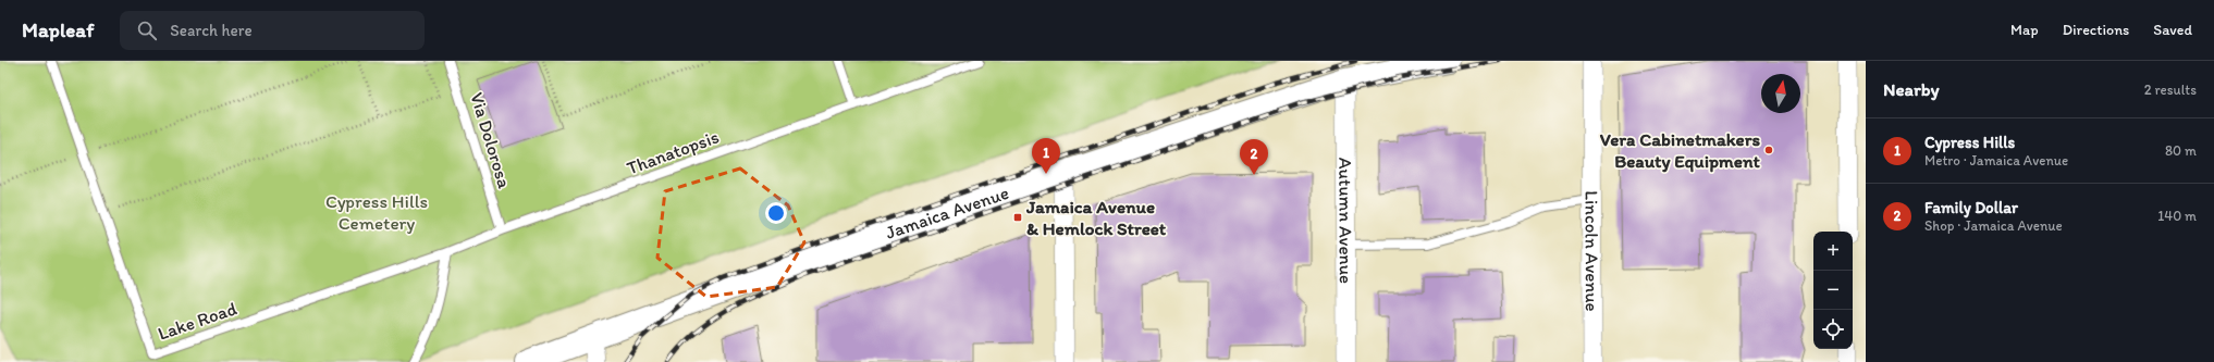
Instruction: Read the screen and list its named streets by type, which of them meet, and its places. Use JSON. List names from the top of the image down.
{
  "streets": {
    "main road": ["Jamaica Avenue"],
    "street": ["Autumn Avenue", "Lincoln Avenue"],
    "lane": ["Via Dolorosa", "Thanatopsis", "Lake Road"]
  },
  "crossings": [
    ["Via Dolorosa", "Thanatopsis"],
    ["Thanatopsis", "Lake Road"],
    ["Jamaica Avenue", "Autumn Avenue"]
  ],
  "parks": ["Cypress Hills Cemetery"],
  "places": {
    "other": ["Vera Cabinetmakers Beauty Equipment"],
    "transit": ["Jamaica Avenue & Hemlock Street"]
  },
  "north": "top",
  "page": {
    "header": "Mapleaf",
    "search": "Search here",
    "nav": ["Map", "Directions", "Saved"],
    "heading": ["Nearby", "2 results"],
    "list": [
      {
        "mark": "1",
        "name": "Cypress Hills",
        "note": "Metro · Jamaica Avenue",
        "value": "80 m"
      },
      {
        "mark": "2",
        "name": "Family Dollar",
        "note": "Shop · Jamaica Avenue",
        "value": "140 m"
      }
    ],
    "pins": ["1", "2"],
    "map_buttons": ["+", "−"]
  }
}
